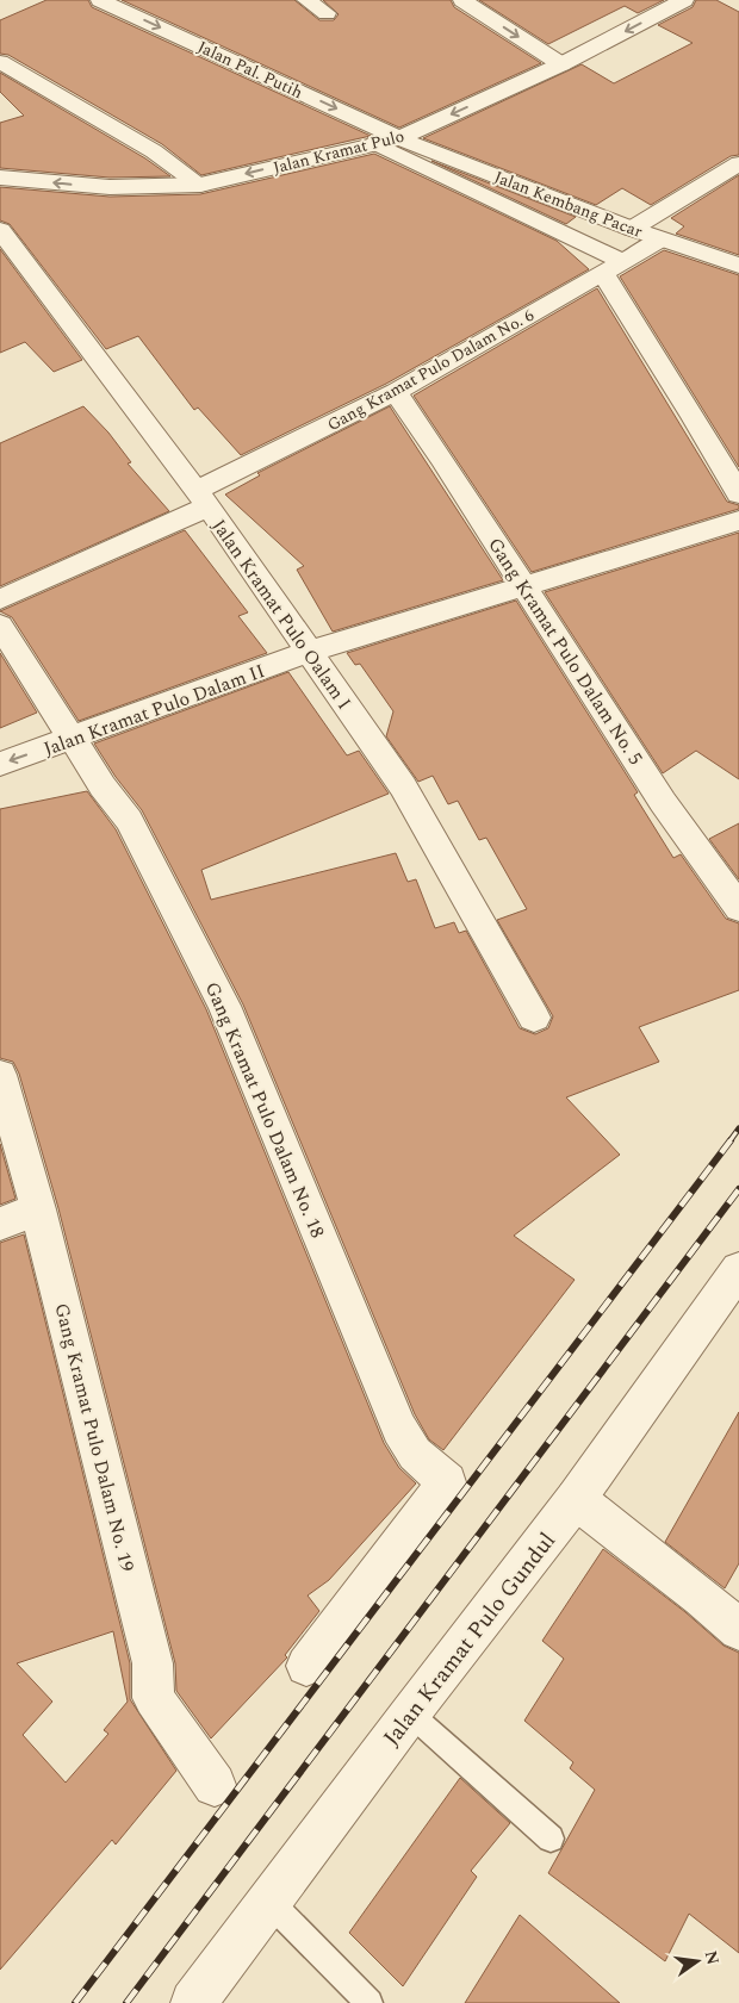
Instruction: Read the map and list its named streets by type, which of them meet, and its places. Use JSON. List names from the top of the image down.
{
  "streets": {
    "street": [
      "Jalan Pal. Putih",
      "Jalan Kramat Pulo",
      "Jalan Kembang Pacar",
      "Gang Kramat Pulo Dalam No. 6",
      "Jalan Kramat Pulo Oalam I",
      "Gang Kramat Pulo Dalam No. 5",
      "Jalan Kramat Pulo Dalam II",
      "Gang Kramat Pulo Dalam No. 18",
      "Gang Kramat Pulo Dalam No. 19",
      "Jalan Kramat Pulo Gundul"
    ]
  },
  "crossings": [
    ["Jalan Pal. Putih", "Jalan Kramat Pulo"],
    ["Jalan Pal. Putih", "Jalan Kembang Pacar"],
    ["Jalan Kramat Pulo", "Jalan Kembang Pacar"],
    ["Jalan Kembang Pacar", "Gang Kramat Pulo Dalam No. 6"],
    ["Gang Kramat Pulo Dalam No. 6", "Jalan Kramat Pulo Oalam I"],
    ["Gang Kramat Pulo Dalam No. 6", "Gang Kramat Pulo Dalam No. 5"],
    ["Jalan Kramat Pulo Oalam I", "Jalan Kramat Pulo Dalam II"],
    ["Gang Kramat Pulo Dalam No. 5", "Jalan Kramat Pulo Dalam II"],
    ["Jalan Kramat Pulo Dalam II", "Gang Kramat Pulo Dalam No. 18"]
  ],
  "one_way": ["Jalan Kramat Pulo"],
  "north": "right"
}
